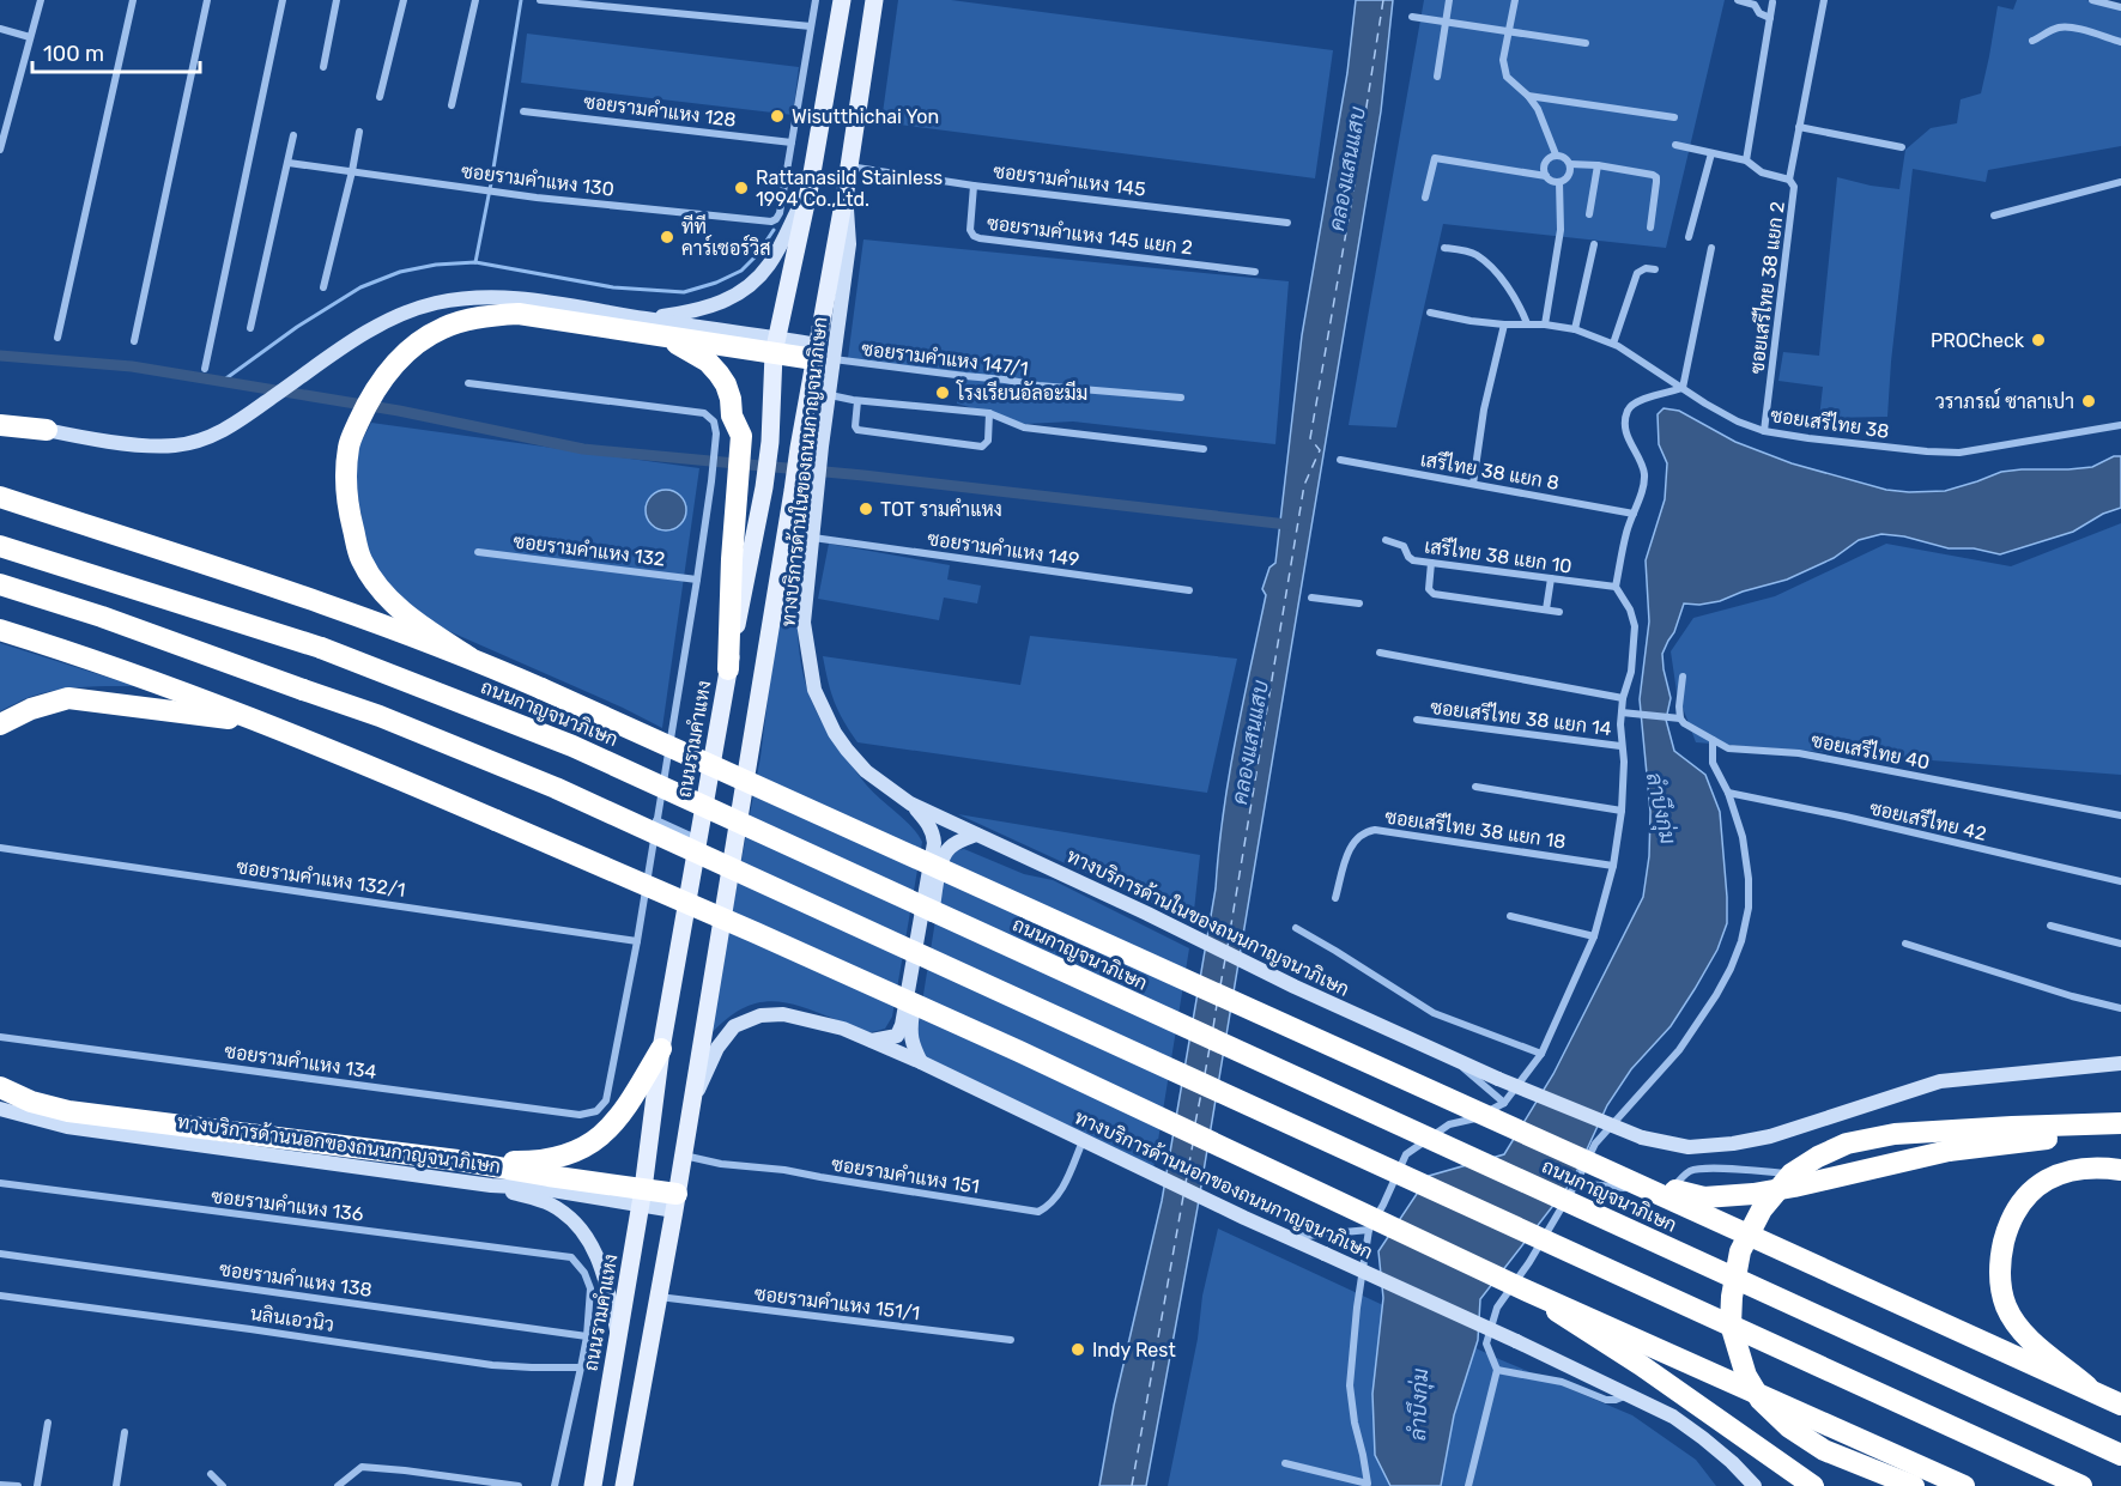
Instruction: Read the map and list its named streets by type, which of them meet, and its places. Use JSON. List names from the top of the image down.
{
  "streets": {
    "highway": ["ถนนกาญจนาภิเษก"],
    "main road": ["ทางบริการด้านในของถนนกาญจนาภิเษก", "ถนนรามคำแหง", "ทางบริการด้านนอกของถนนกาญจนาภิเษก"],
    "street": [
      "ซอยรามคำแหง 128",
      "ซอยรามคำแหง 130",
      "ซอยรามคำแหง 145",
      "ซอยรามคำแหง 145 แยก 2",
      "ซอยเสรีไทย 38 แยก 2",
      "ซอยรามคำแหง 147/1",
      "ซอยเสรีไทย 38",
      "เสรีไทย 38 แยก 8",
      "ซอยรามคำแหง 149",
      "ซอยรามคำแหง 132",
      "เสรีไทย 38 แยก 10",
      "ซอยเสรีไทย 38 แยก 14",
      "ซอยเสรีไทย 40",
      "ซอยเสรีไทย 42",
      "ซอยเสรีไทย 38 แยก 18",
      "ซอยรามคำแหง 132/1",
      "ซอยรามคำแหง 134",
      "ซอยรามคำแหง 151",
      "ซอยรามคำแหง 136",
      "ซอยรามคำแหง 138",
      "ซอยรามคำแหง 151/1",
      "นลินเอวนิว"
    ]
  },
  "crossings": [
    ["ซอยรามคำแหง 128", "ซอยรามคำแหง 130"],
    ["ซอยรามคำแหง 145", "ซอยรามคำแหง 145 แยก 2"],
    ["ซอยเสรีไทย 38 แยก 2", "ซอยเสรีไทย 38"],
    ["ซอยรามคำแหง 147/1", "ทางบริการด้านในของถนนกาญจนาภิเษก"],
    ["ทางบริการด้านในของถนนกาญจนาภิเษก", "ซอยรามคำแหง 149"],
    ["ถนนรามคำแหง", "ทางบริการด้านนอกของถนนกาญจนาภิเษก"],
    ["ถนนรามคำแหง", "ซอยรามคำแหง 136"],
    ["ถนนรามคำแหง", "ซอยรามคำแหง 138"],
    ["ถนนรามคำแหง", "นลินเอวนิว"],
    ["ซอยรามคำแหง 132/1", "ซอยรามคำแหง 134"],
    ["ทางบริการด้านนอกของถนนกาญจนาภิเษก", "ซอยรามคำแหง 151"]
  ],
  "water": ["คลองแสนแสบ", "ลำบึงกุ่ม"],
  "places": [
    "Wisutthichai Yon",
    "Rattanasild Stainless 1994 Co.,Ltd.",
    "ทีที คาร์เซอร์วิส",
    "PROCheck",
    "โรงเรียนอัลอะมีม",
    "วราภรณ์ ซาลาเปา",
    "TOT รามคำแหง",
    "Indy Rest"
  ],
  "scale_bar": "100 m"
}
